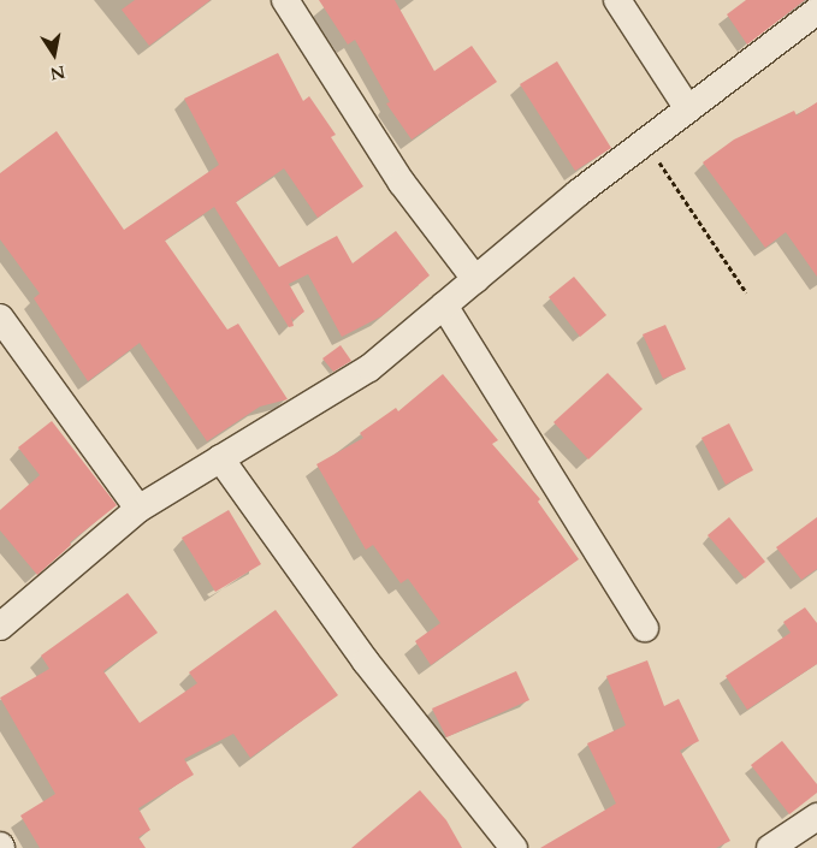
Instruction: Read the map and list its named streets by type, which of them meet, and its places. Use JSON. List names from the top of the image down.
{
  "north": "bottom"
}
